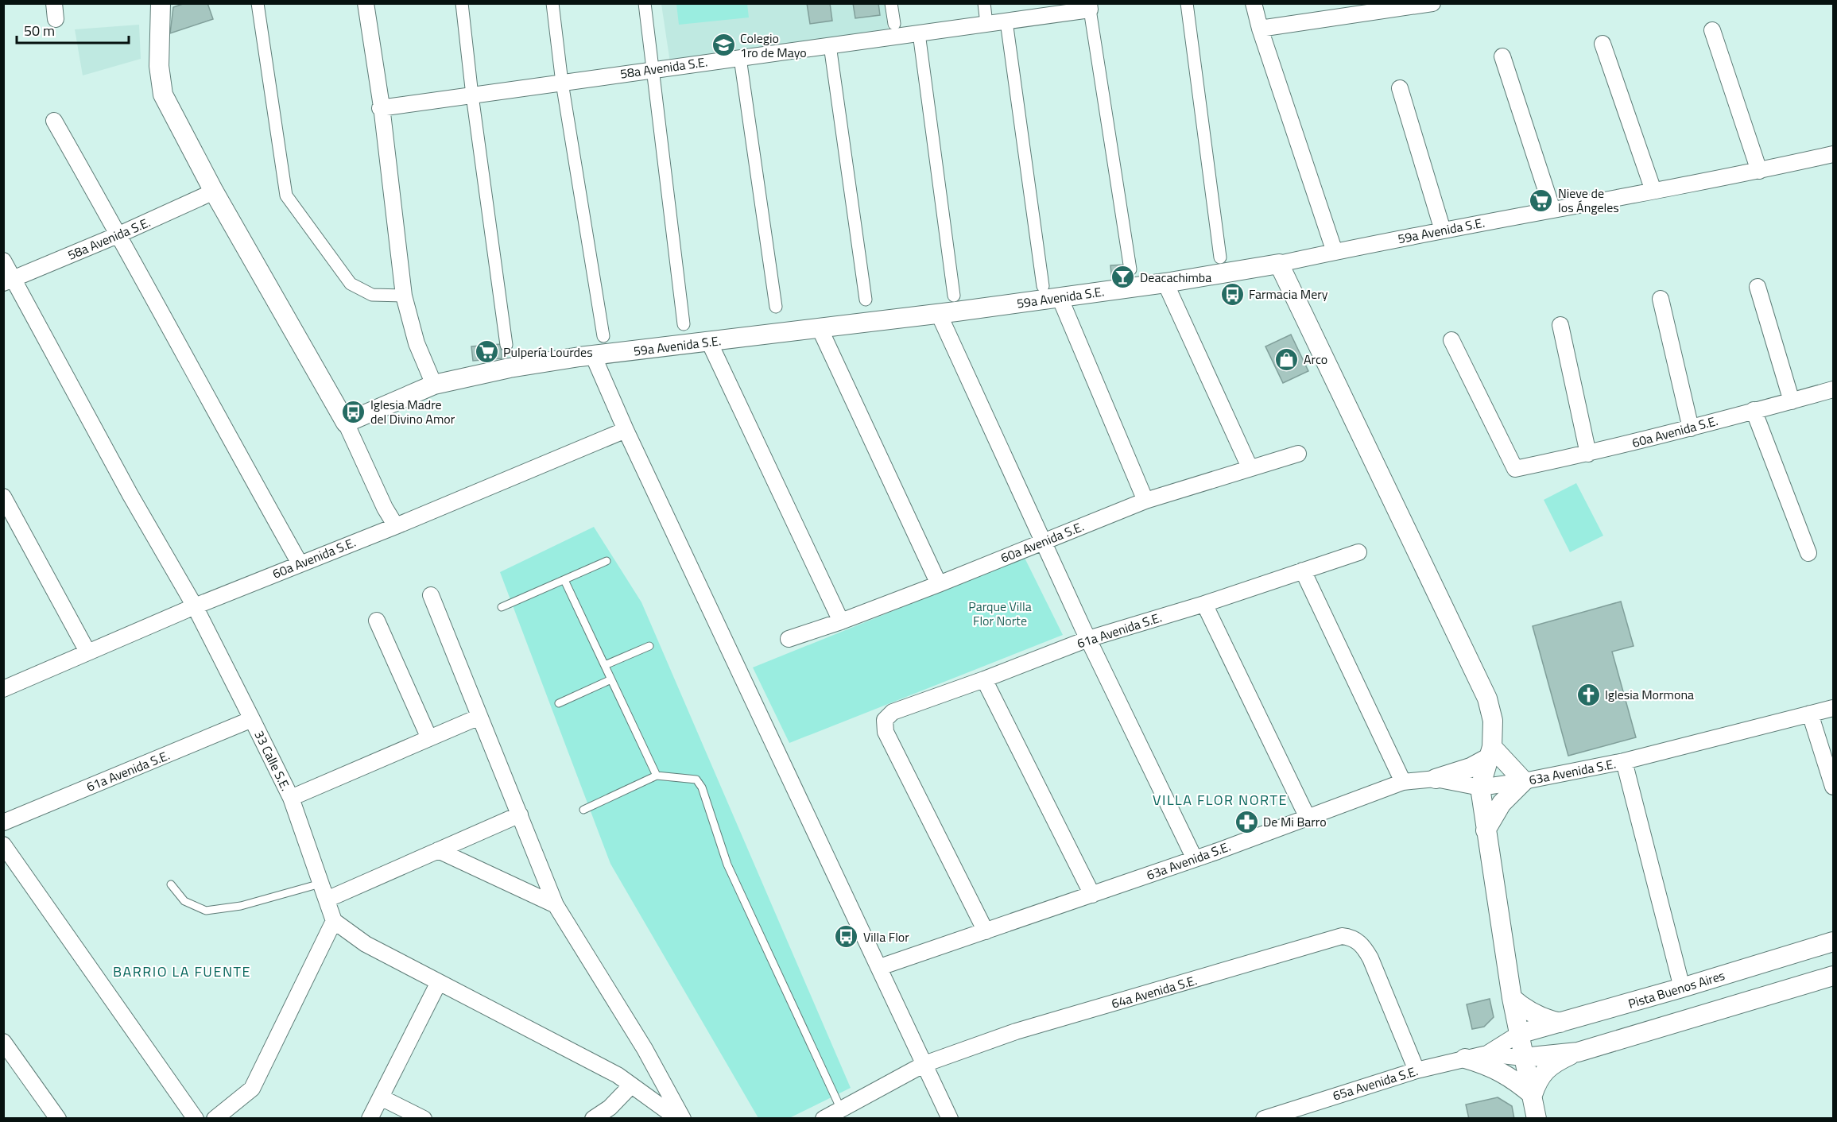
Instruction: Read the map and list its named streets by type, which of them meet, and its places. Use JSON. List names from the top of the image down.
{
  "streets": {
    "street": [
      "58a Avenida S.E.",
      "59a Avenida S.E.",
      "60a Avenida S.E.",
      "61a Avenida S.E.",
      "33 Calle S.E.",
      "63a Avenida S.E.",
      "Pista Buenos Aires",
      "64a Avenida S.E.",
      "65a Avenida S.E."
    ]
  },
  "crossings": [
    ["58a Avenida S.E.", "33 Calle S.E."],
    ["60a Avenida S.E.", "33 Calle S.E."],
    ["61a Avenida S.E.", "33 Calle S.E."],
    ["61a Avenida S.E.", "63a Avenida S.E."],
    ["Pista Buenos Aires", "65a Avenida S.E."],
    ["64a Avenida S.E.", "65a Avenida S.E."]
  ],
  "districts": ["VILLA FLOR NORTE", "BARRIO LA FUENTE"],
  "parks": ["Parque Villa Flor Norte"],
  "places": {
    "school or university": ["Colegio 1ro de Mayo"],
    "supermarket": ["Nieve de los Ángeles", "Pulpería Lourdes"],
    "bar": ["Deacachimba"],
    "bus stop": ["Farmacia Mery", "Iglesia Madre del Divino Amor", "Villa Flor"],
    "shop": ["Arco"],
    "church": ["Iglesia Mormona"],
    "pharmacy": ["De Mi Barro"]
  },
  "scale_bar": "50 m"
}
